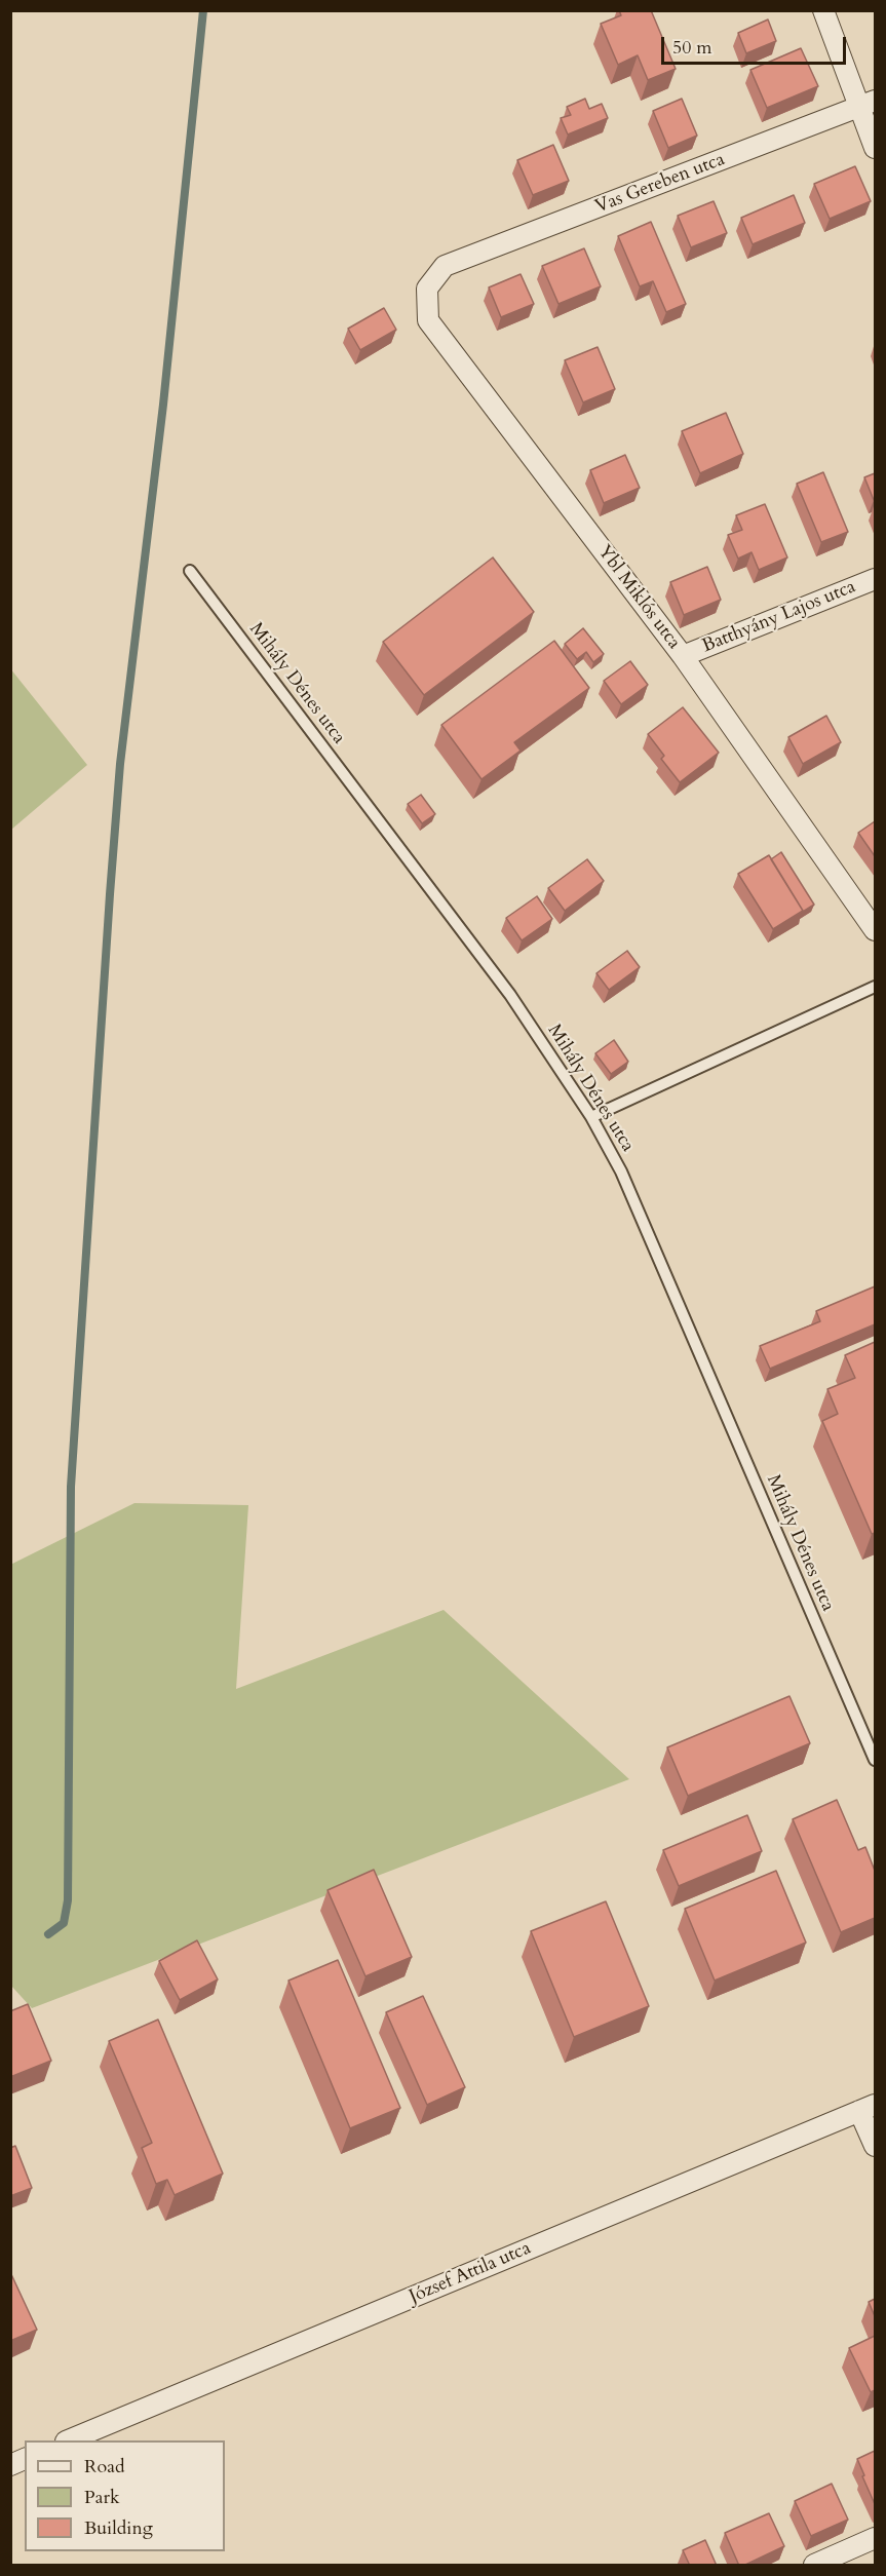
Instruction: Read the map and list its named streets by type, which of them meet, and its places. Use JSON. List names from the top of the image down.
{
  "streets": {
    "street": [
      "Vas Gereben utca",
      "Ybl Miklós utca",
      "Batthyány Lajos utca",
      "József Attila utca"
    ],
    "lane": ["Mihály Dénes utca"]
  },
  "crossings": [
    ["Vas Gereben utca", "Ybl Miklós utca"],
    ["Ybl Miklós utca", "Batthyány Lajos utca"]
  ],
  "legend": ["Road", "Park", "Building"],
  "scale_bar": "50 m"
}
